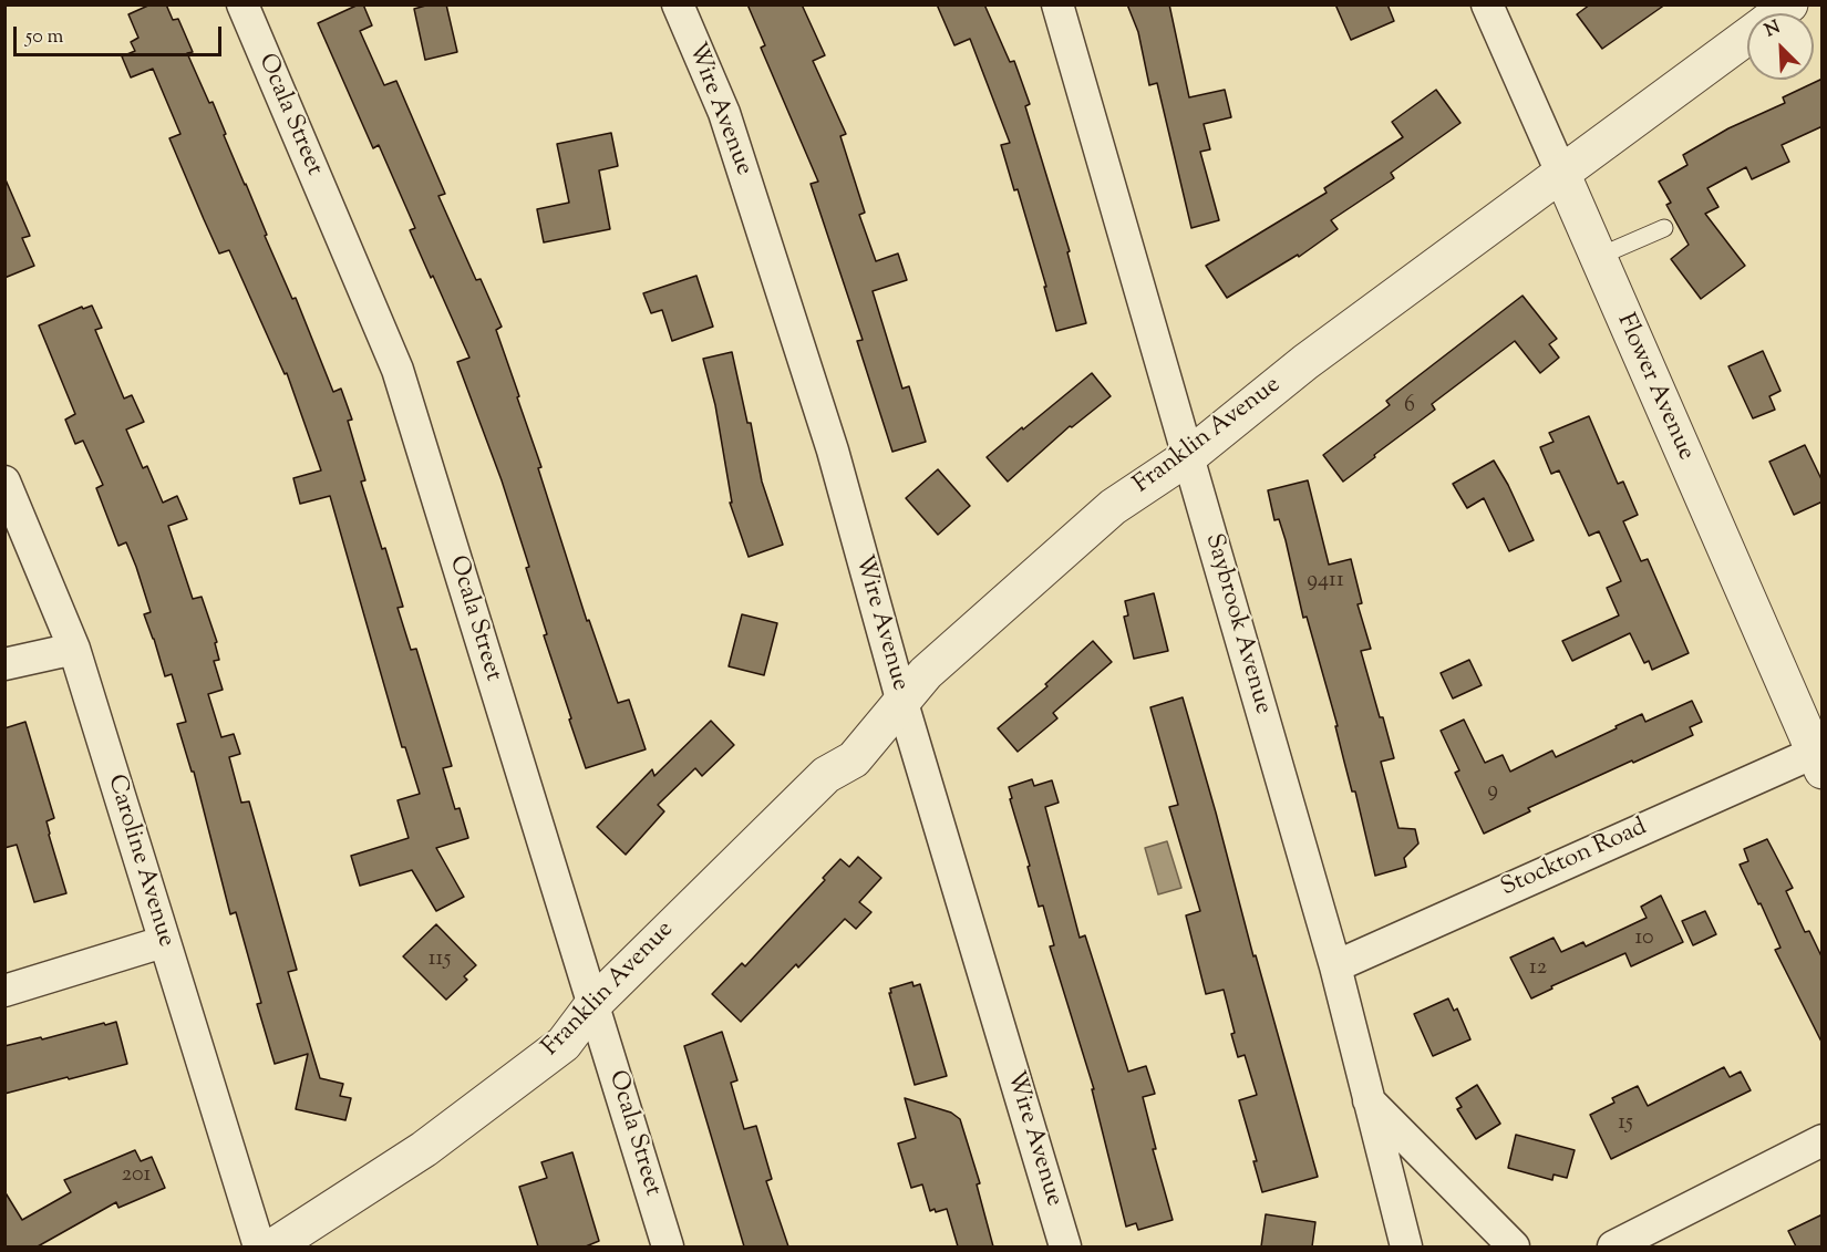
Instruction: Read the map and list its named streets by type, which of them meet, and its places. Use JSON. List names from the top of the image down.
{
  "streets": {
    "street": [
      "Wire Avenue",
      "Ocala Street",
      "Flower Avenue",
      "Franklin Avenue",
      "Saybrook Avenue",
      "Stockton Road",
      "Caroline Avenue"
    ]
  },
  "crossings": [
    ["Wire Avenue", "Franklin Avenue"],
    ["Ocala Street", "Franklin Avenue"],
    ["Flower Avenue", "Franklin Avenue"],
    ["Flower Avenue", "Stockton Road"],
    ["Franklin Avenue", "Saybrook Avenue"],
    ["Saybrook Avenue", "Stockton Road"]
  ],
  "house_numbers": [
    "6",
    "9411",
    "9",
    "10",
    "115",
    "12",
    "15",
    "201"
  ],
  "scale_bar": "50 m",
  "north": "top left"
}
